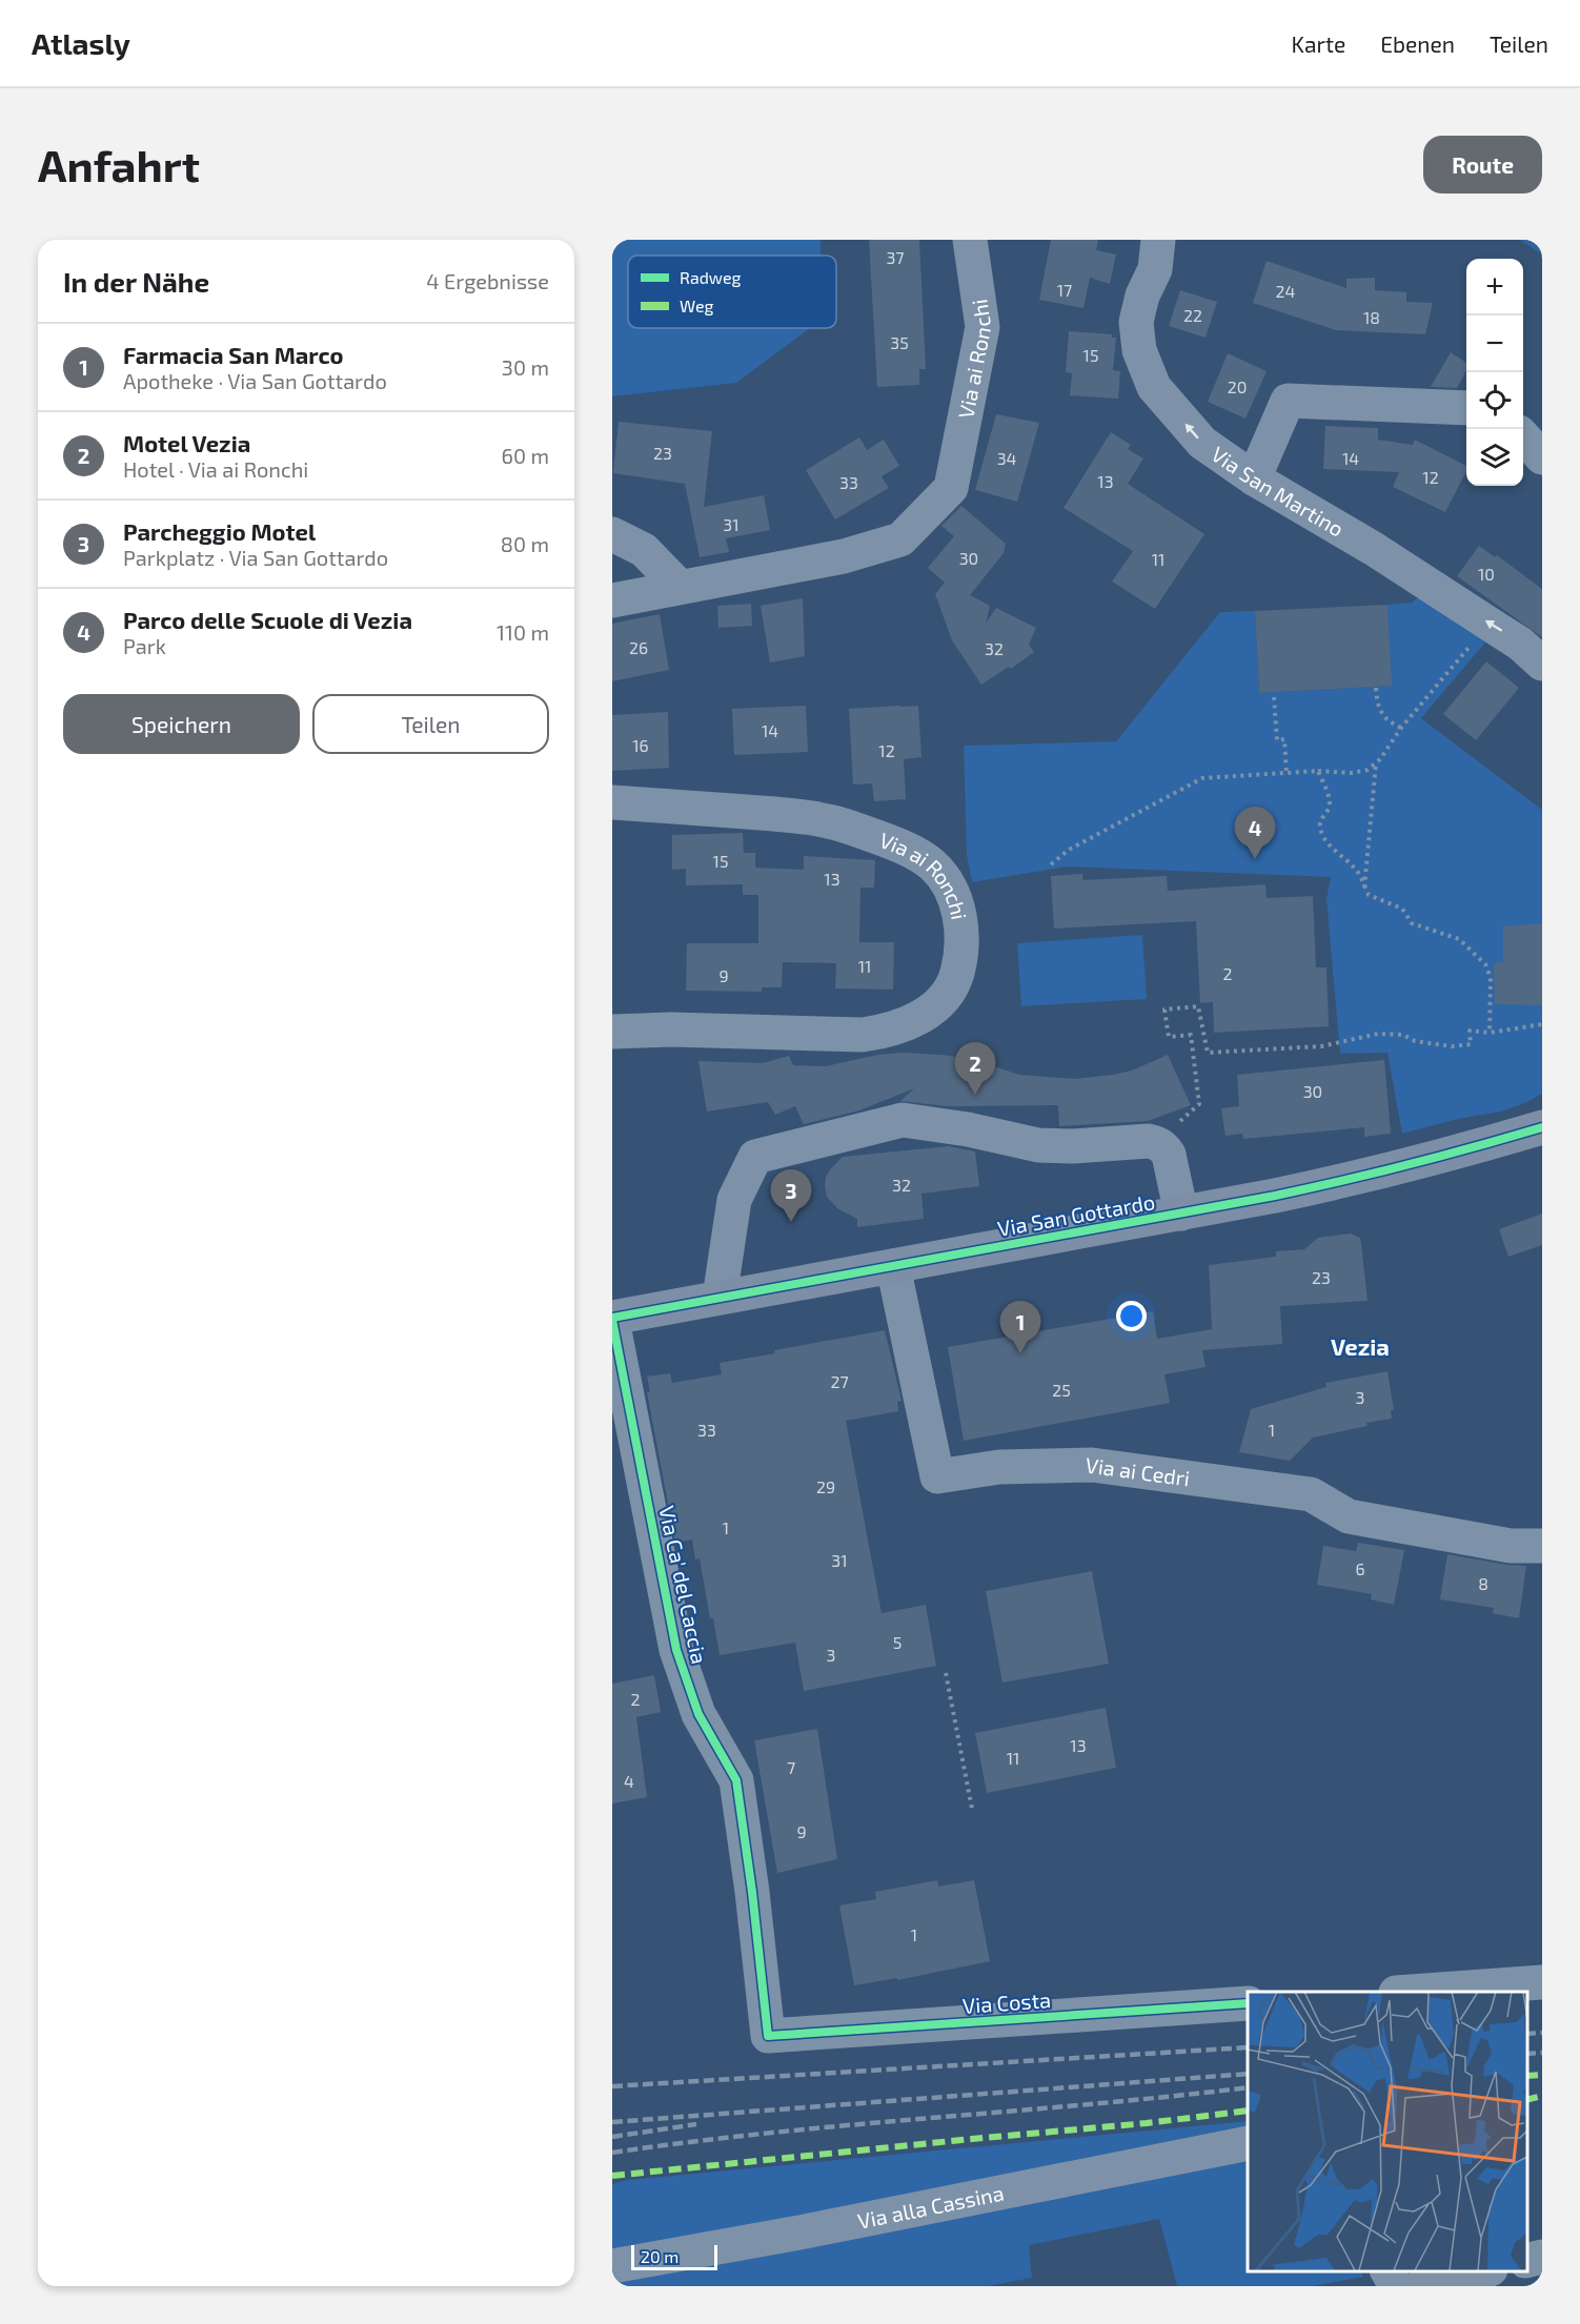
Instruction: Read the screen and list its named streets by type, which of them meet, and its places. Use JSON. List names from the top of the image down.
{
  "streets": {
    "main road": ["Via San Gottardo"],
    "street": [
      "Via ai Ronchi",
      "Via San Martino",
      "Via ai Cedri",
      "Via Ca' del Caccia",
      "Via Costa",
      "Via alla Cassina"
    ]
  },
  "crossings": [
    ["Via San Gottardo", "Via ai Cedri"],
    ["Via San Gottardo", "Via Ca' del Caccia"],
    ["Via Ca' del Caccia", "Via Costa"]
  ],
  "one_way": ["Via San Martino"],
  "districts": ["Vezia"],
  "house_numbers": [
    "37",
    "17",
    "24",
    "22",
    "18",
    "35",
    "15",
    "20",
    "23",
    "34",
    "14",
    "12",
    "13",
    "33",
    "31",
    "30",
    "11",
    "10",
    "26",
    "32",
    "14",
    "16",
    "12",
    "15",
    "13",
    "11",
    "2",
    "9",
    "30",
    "32",
    "23",
    "27",
    "25",
    "3",
    "33",
    "1",
    "29",
    "1",
    "31",
    "6",
    "8",
    "5",
    "3",
    "2",
    "13",
    "11",
    "7",
    "4",
    "9",
    "1"
  ],
  "legend": ["Radweg", "Weg"],
  "scale_bar": "20 m",
  "page": {
    "header": "Atlasly",
    "nav": ["Karte", "Ebenen", "Teilen"],
    "buttons": [
      "Route",
      ["Speichern", "Teilen"]
    ],
    "title": "Anfahrt",
    "heading": ["In der Nähe", "4 Ergebnisse"],
    "map_buttons": ["+", "−"],
    "list": [
      {
        "mark": "1",
        "name": "Farmacia San Marco",
        "note": "Apotheke · Via San Gottardo",
        "value": "30 m"
      },
      {
        "mark": "2",
        "name": "Motel Vezia",
        "note": "Hotel · Via ai Ronchi",
        "value": "60 m"
      },
      {
        "mark": "3",
        "name": "Parcheggio Motel",
        "note": "Parkplatz · Via San Gottardo",
        "value": "80 m"
      },
      {
        "mark": "4",
        "name": "Parco delle Scuole di Vezia",
        "note": "Park",
        "value": "110 m"
      }
    ],
    "pins": [
      "4",
      "2",
      "3",
      "1"
    ],
    "scale": "20 m"
  }
}
